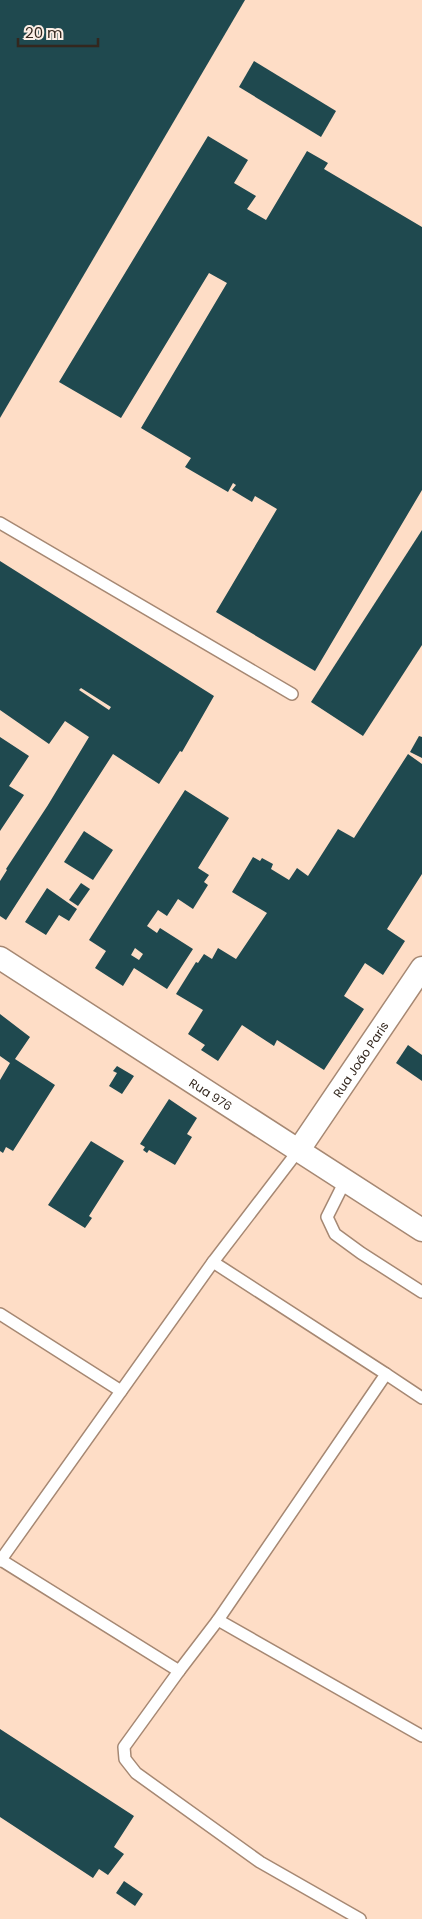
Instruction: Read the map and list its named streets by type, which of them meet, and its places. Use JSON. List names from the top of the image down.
{
  "streets": {
    "street": ["Rua João Paris", "Rua 976"]
  },
  "crossings": [
    ["Rua João Paris", "Rua 976"]
  ],
  "scale_bar": "20 m"
}
